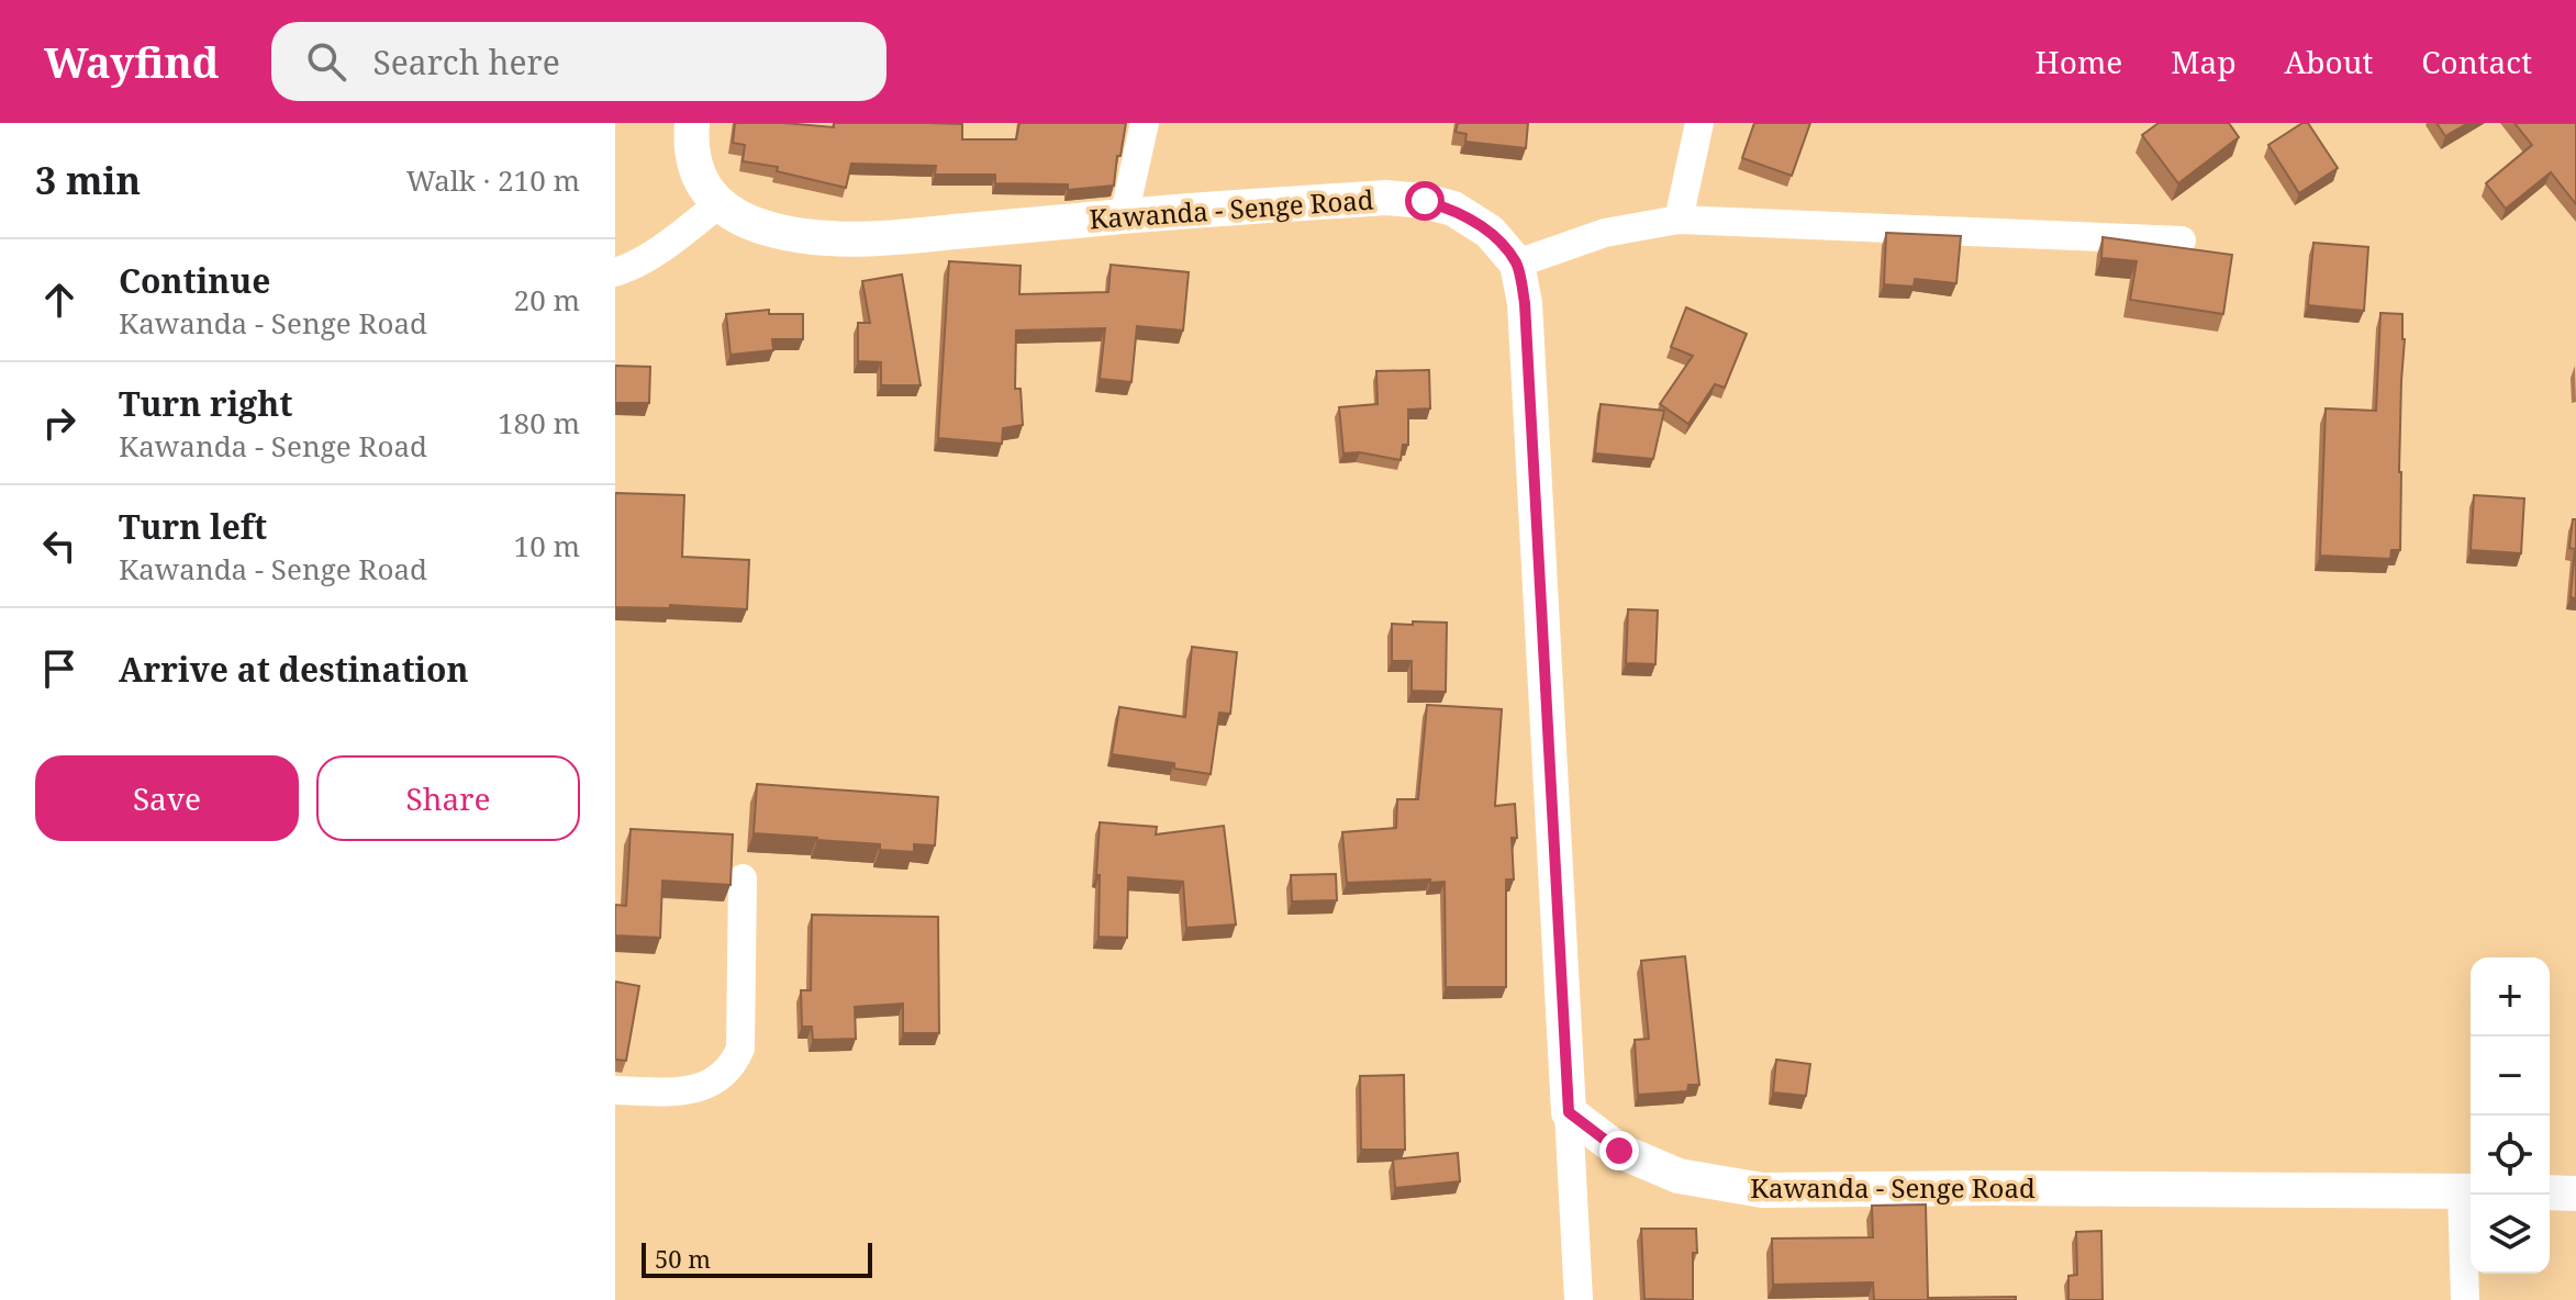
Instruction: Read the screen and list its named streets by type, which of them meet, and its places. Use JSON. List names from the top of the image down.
{
  "streets": {
    "street": ["Kawanda - Senge Road"]
  },
  "scale_bar": "50 m",
  "page": {
    "header": "Wayfind",
    "search": "Search here",
    "nav": [
      "Home",
      "Map",
      "About",
      "Contact"
    ],
    "heading": ["3 min", "Walk · 210 m"],
    "list": [
      ["Continue", "Kawanda - Senge Road", "20 m"],
      ["Turn right", "Kawanda - Senge Road", "180 m"],
      ["Turn left", "Kawanda - Senge Road", "10 m"],
      "Arrive at destination"
    ],
    "buttons": ["Save", "Share"],
    "map_buttons": ["+", "−"],
    "scale": "50 m"
  }
}
